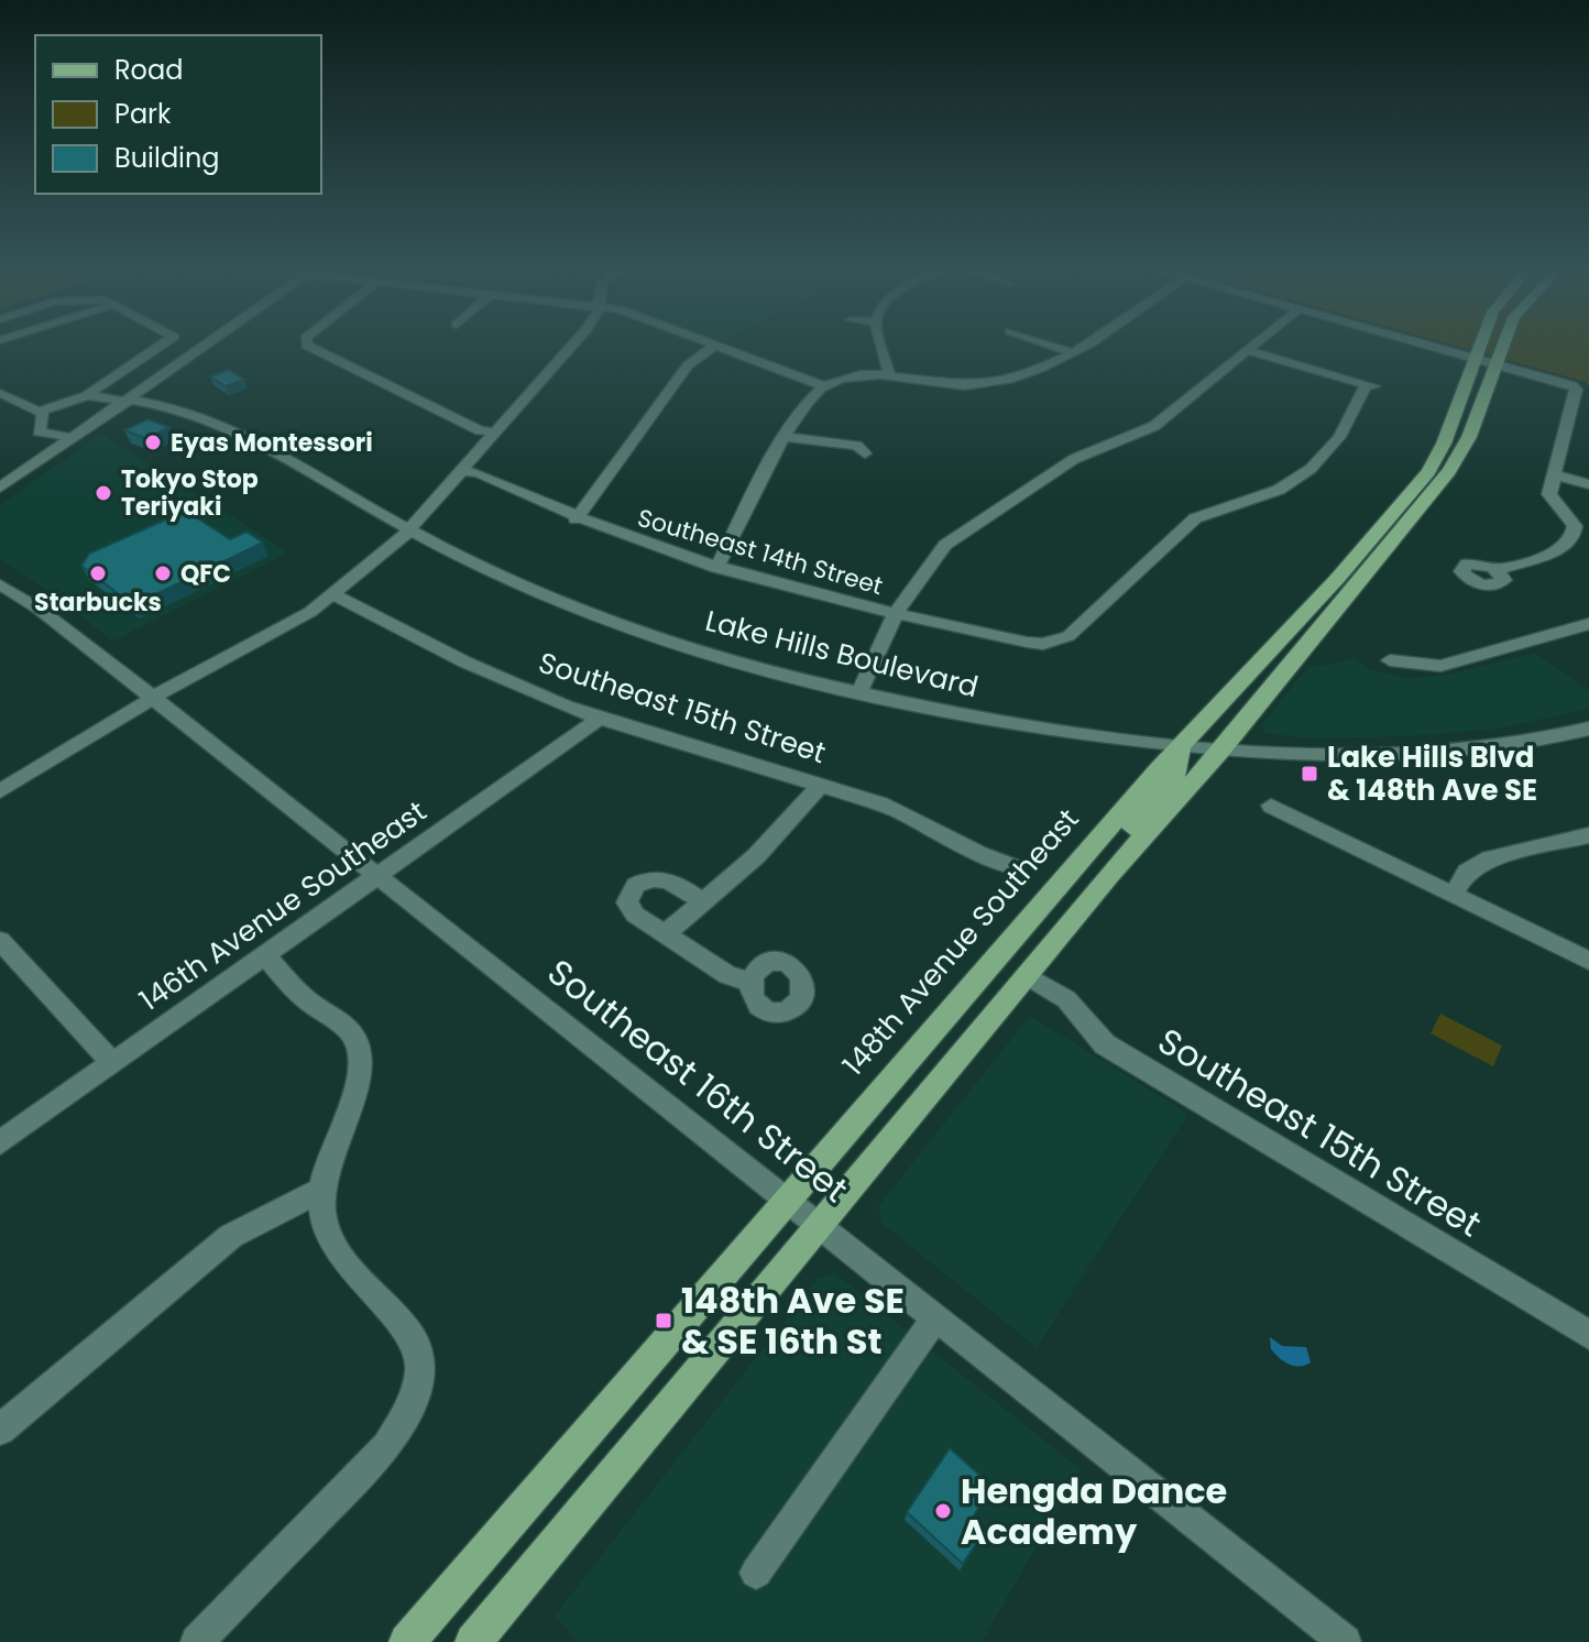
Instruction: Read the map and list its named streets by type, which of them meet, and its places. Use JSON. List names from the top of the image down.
{
  "streets": {
    "main road": ["148th Avenue Southeast"],
    "street": [
      "Southeast 14th Street",
      "Lake Hills Boulevard",
      "Southeast 15th Street",
      "146th Avenue Southeast",
      "Southeast 16th Street"
    ]
  },
  "crossings": [
    ["Lake Hills Boulevard", "148th Avenue Southeast"],
    ["Southeast 15th Street", "146th Avenue Southeast"],
    ["Southeast 15th Street", "148th Avenue Southeast"],
    ["146th Avenue Southeast", "Southeast 16th Street"],
    ["148th Avenue Southeast", "Southeast 16th Street"]
  ],
  "places": {
    "other": [
      "Eyas Montessori",
      "Tokyo Stop Teriyaki",
      "Starbucks",
      "QFC",
      "Hengda Dance Academy"
    ],
    "transit": ["Lake Hills Blvd & 148th Ave SE", "148th Ave SE & SE 16th St"]
  },
  "legend": ["Road", "Park", "Building"]
}
